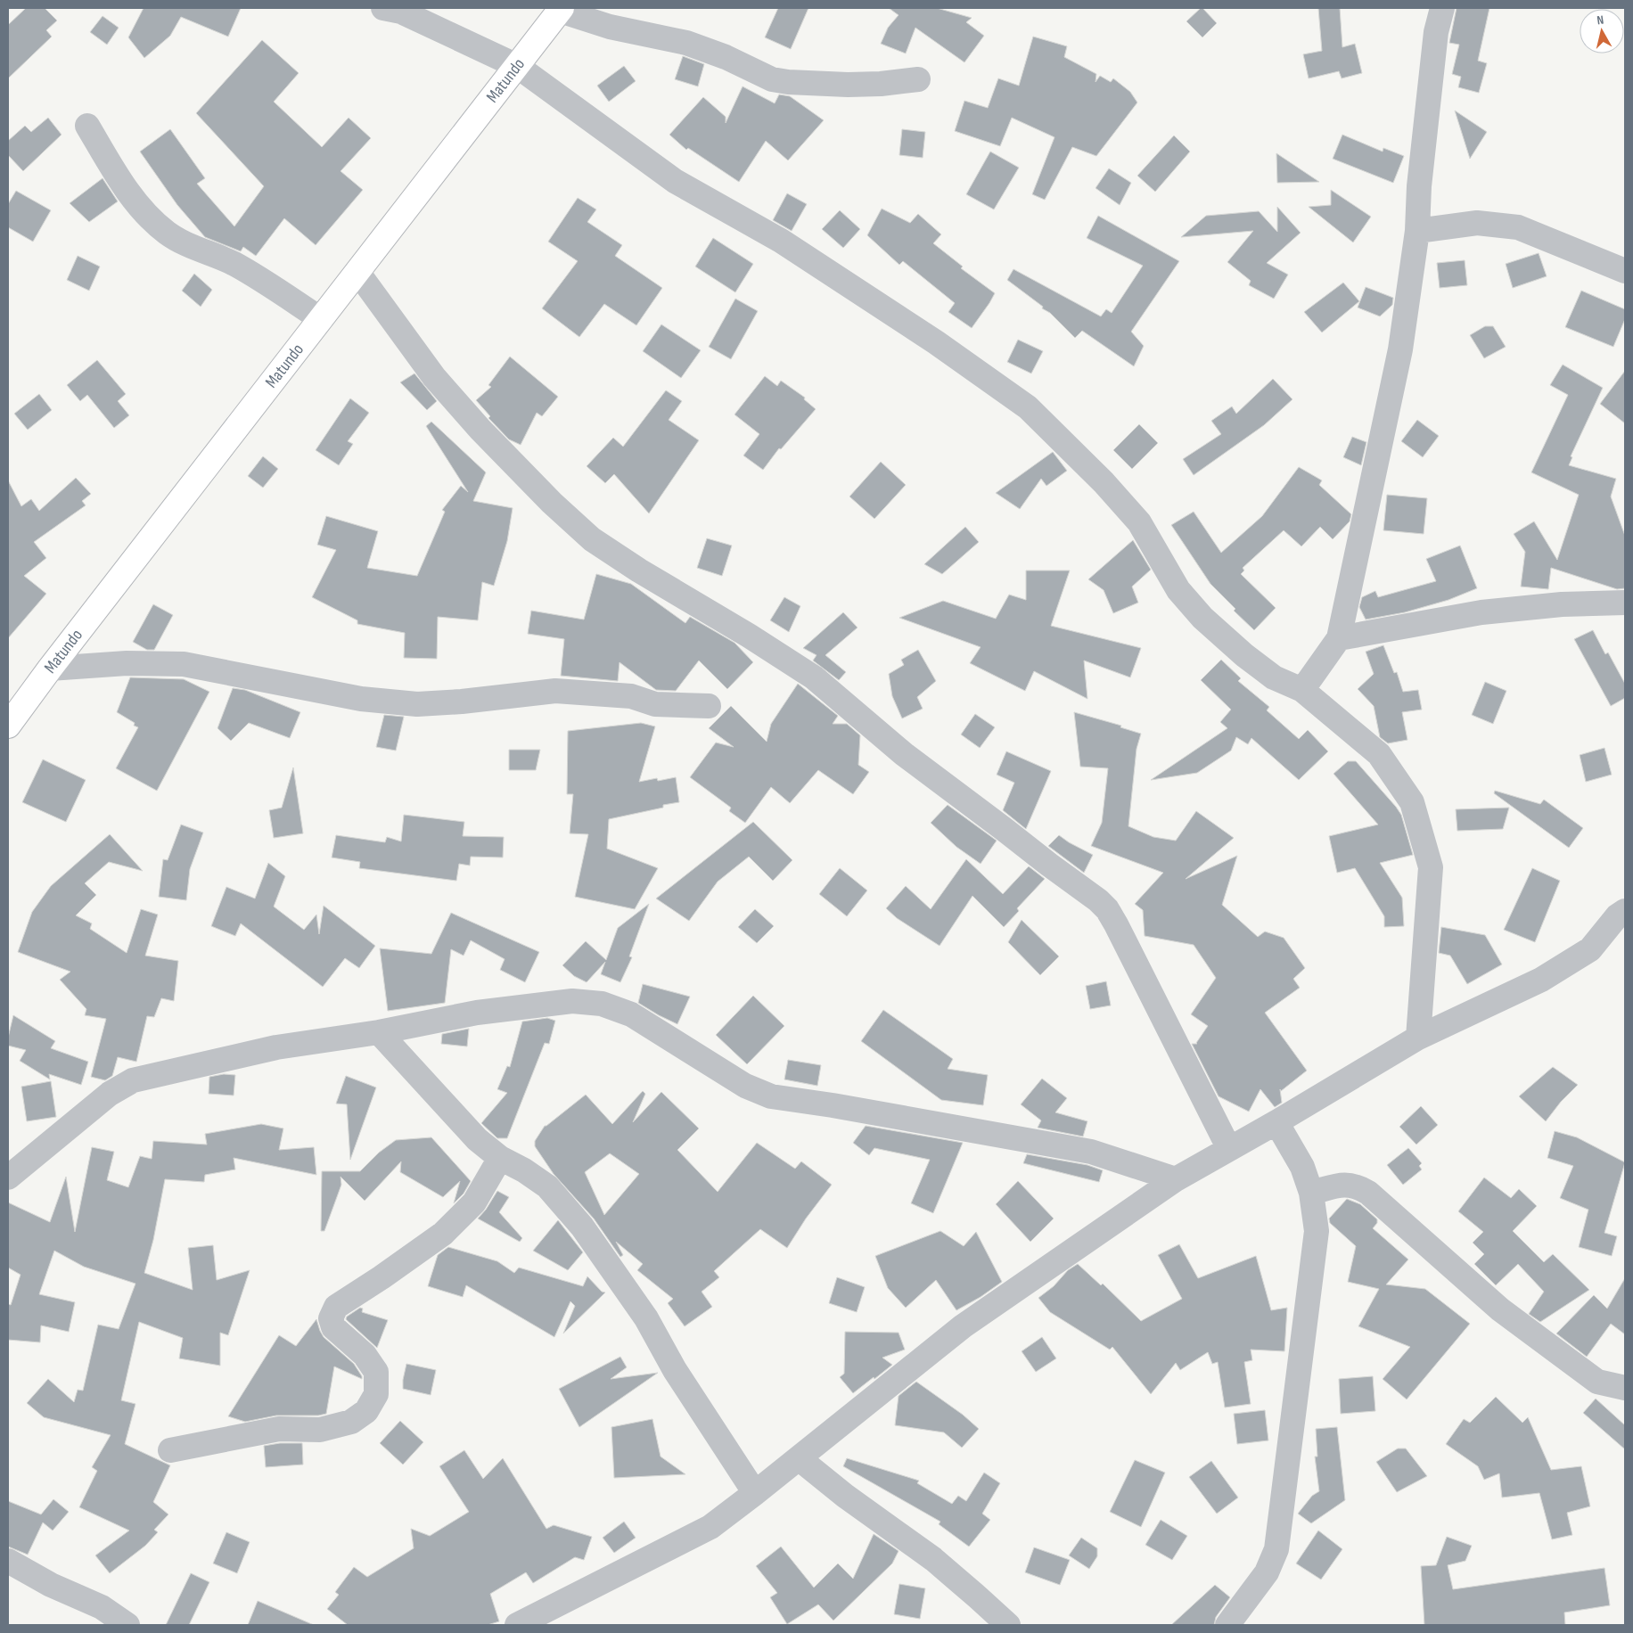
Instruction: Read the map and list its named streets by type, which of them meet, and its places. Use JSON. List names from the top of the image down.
{
  "streets": {
    "main road": ["Matundo"]
  },
  "north": "top"
}
